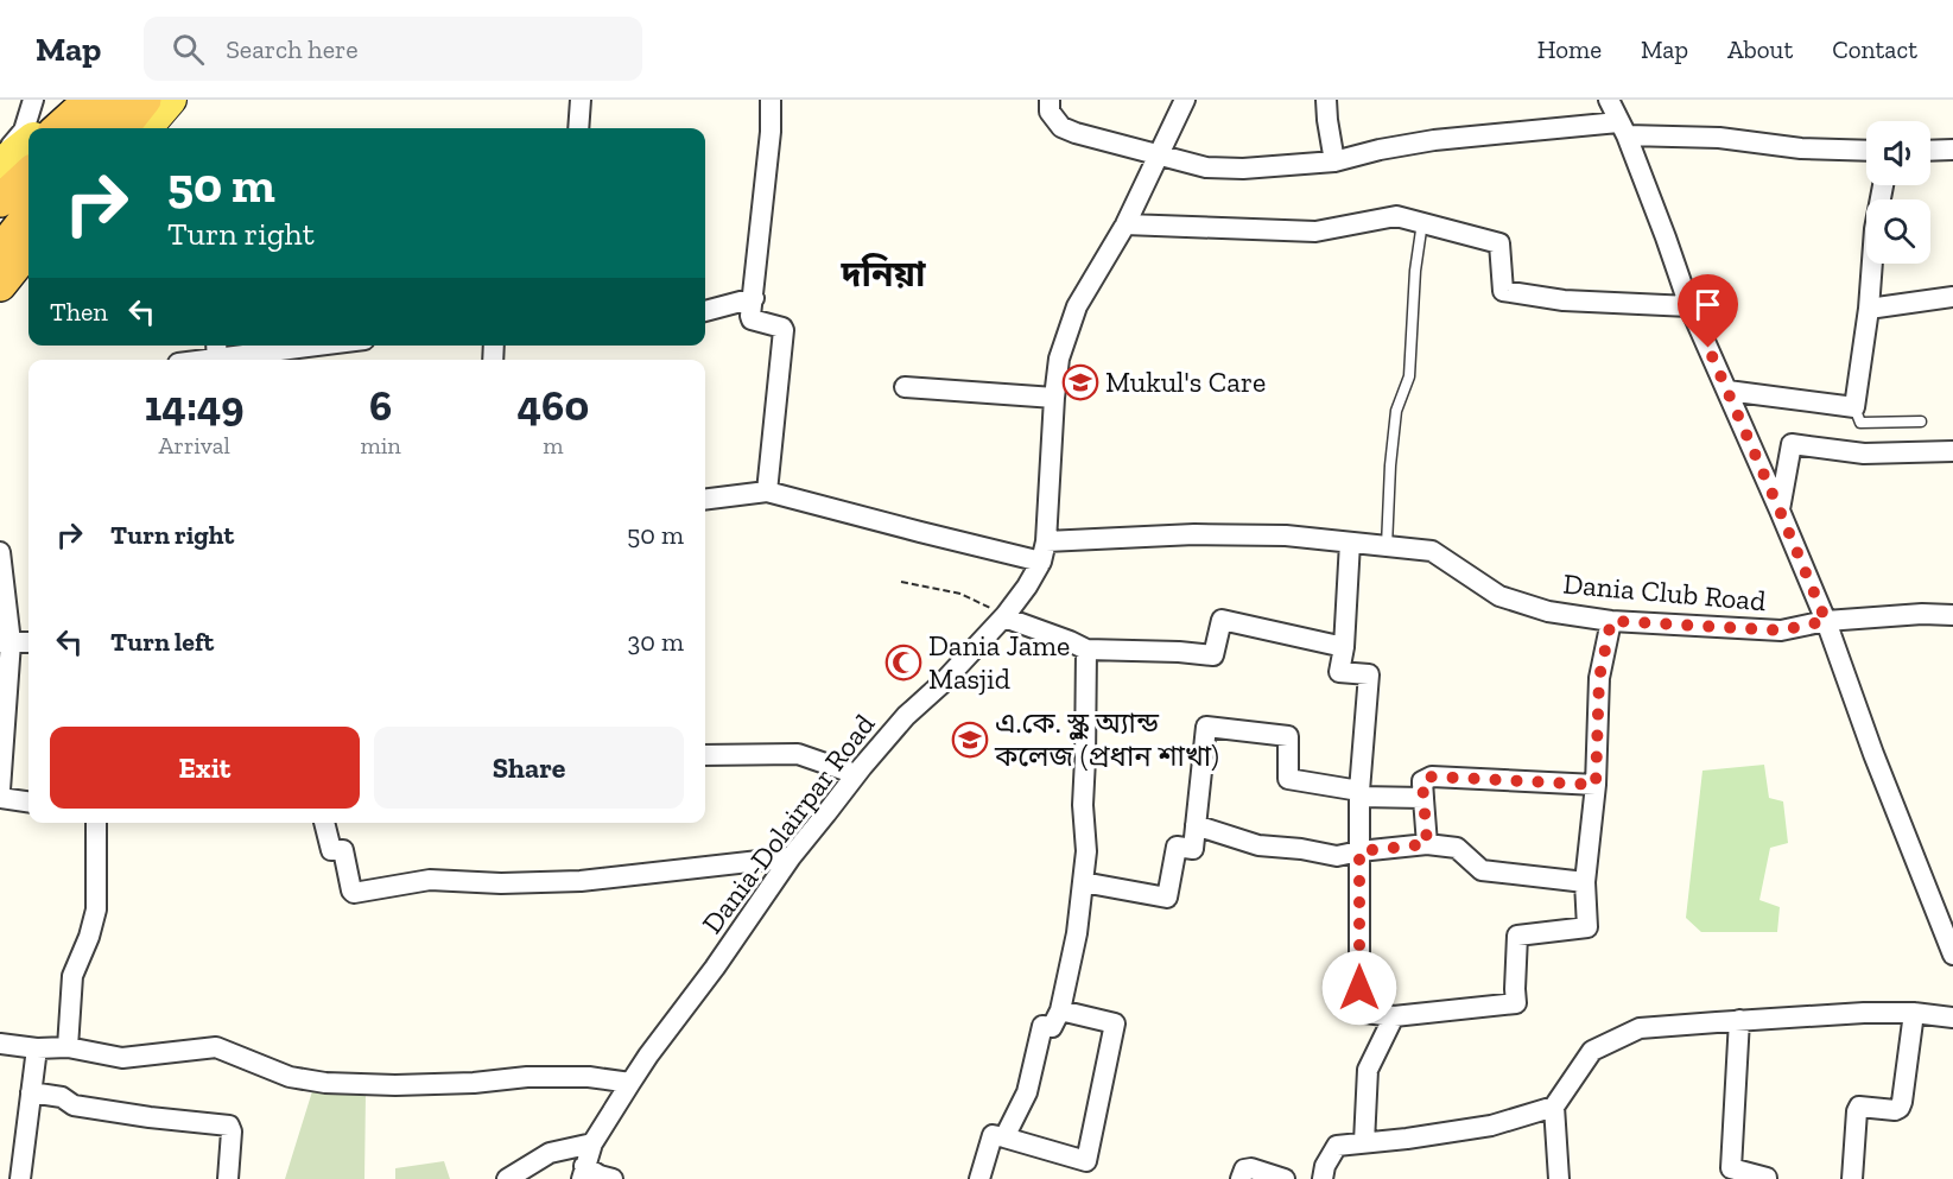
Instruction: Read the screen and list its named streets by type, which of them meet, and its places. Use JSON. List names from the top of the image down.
{
  "streets": {
    "street": ["Dania Club Road", "Dania-Dolairpar Road"]
  },
  "crossings": [
    ["Dania Club Road", "Dania-Dolairpar Road"]
  ],
  "districts": ["দনিয়া"],
  "places": {
    "school or university": ["Mukul's Care", "এ.কে. স্কুল অ্যান্ড কলেজ (প্রধান শাখা)"],
    "mosque": ["Dania Jame Masjid"]
  },
  "page": {
    "header": "Map",
    "search": "Search here",
    "nav": [
      "Home",
      "Map",
      "About",
      "Contact"
    ],
    "turn": ["50 m", "Turn right"],
    "then": "Then",
    "eta": [
      "14:49",
      "Arrival",
      "6",
      "min",
      "460",
      "m"
    ],
    "list": [
      {
        "name": "Turn right",
        "value": "50 m"
      },
      {
        "name": "Turn left",
        "value": "30 m"
      }
    ],
    "buttons": ["Exit", "Share"]
  }
}
